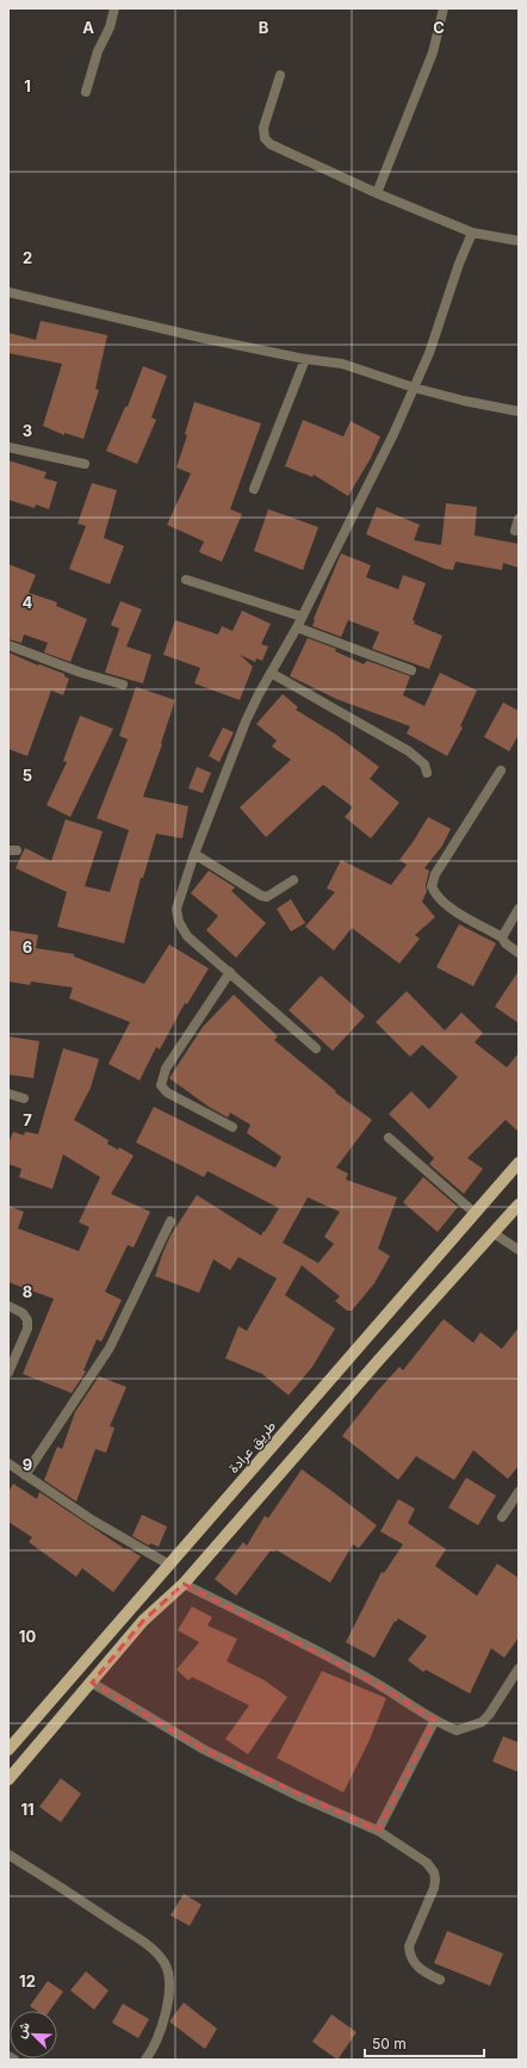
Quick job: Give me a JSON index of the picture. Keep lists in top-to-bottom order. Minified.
{"streets":{"main road":["طريق عرادة"]},"scale_bar":"50 m","north":"top left","grid":{"columns":["A","B","C"],"rows":["1","2","3","4","5","6","7","8","9","10","11","12"]}}
